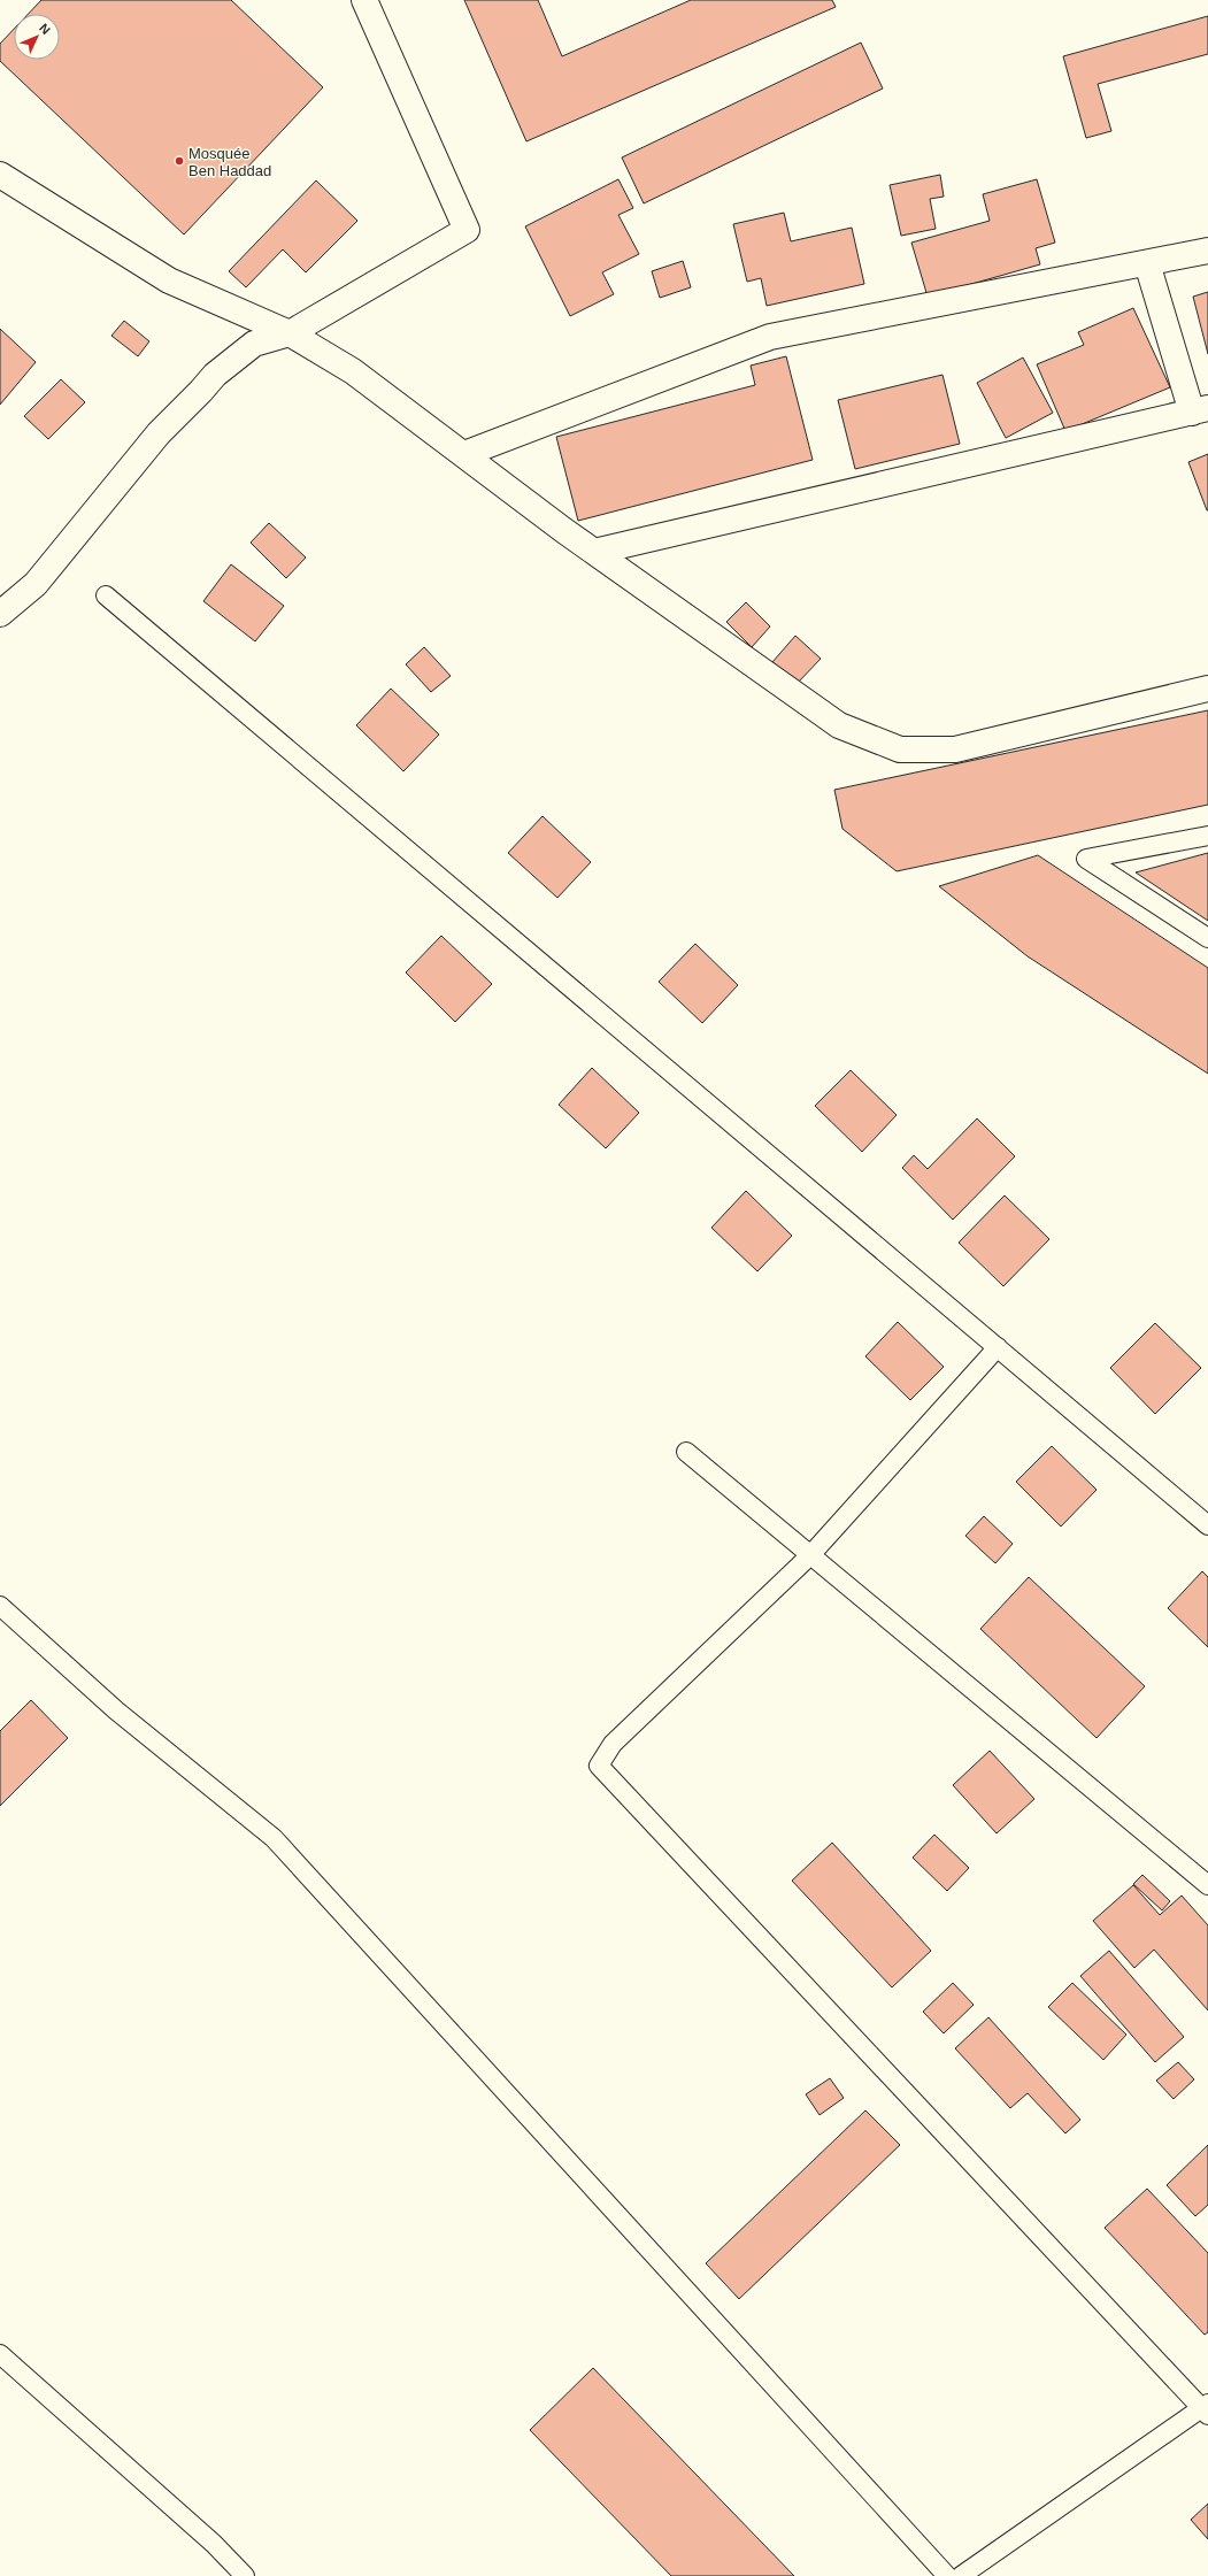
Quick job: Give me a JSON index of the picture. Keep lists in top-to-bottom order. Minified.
{"places":["Mosquée Ben Haddad"],"north":"top right"}
